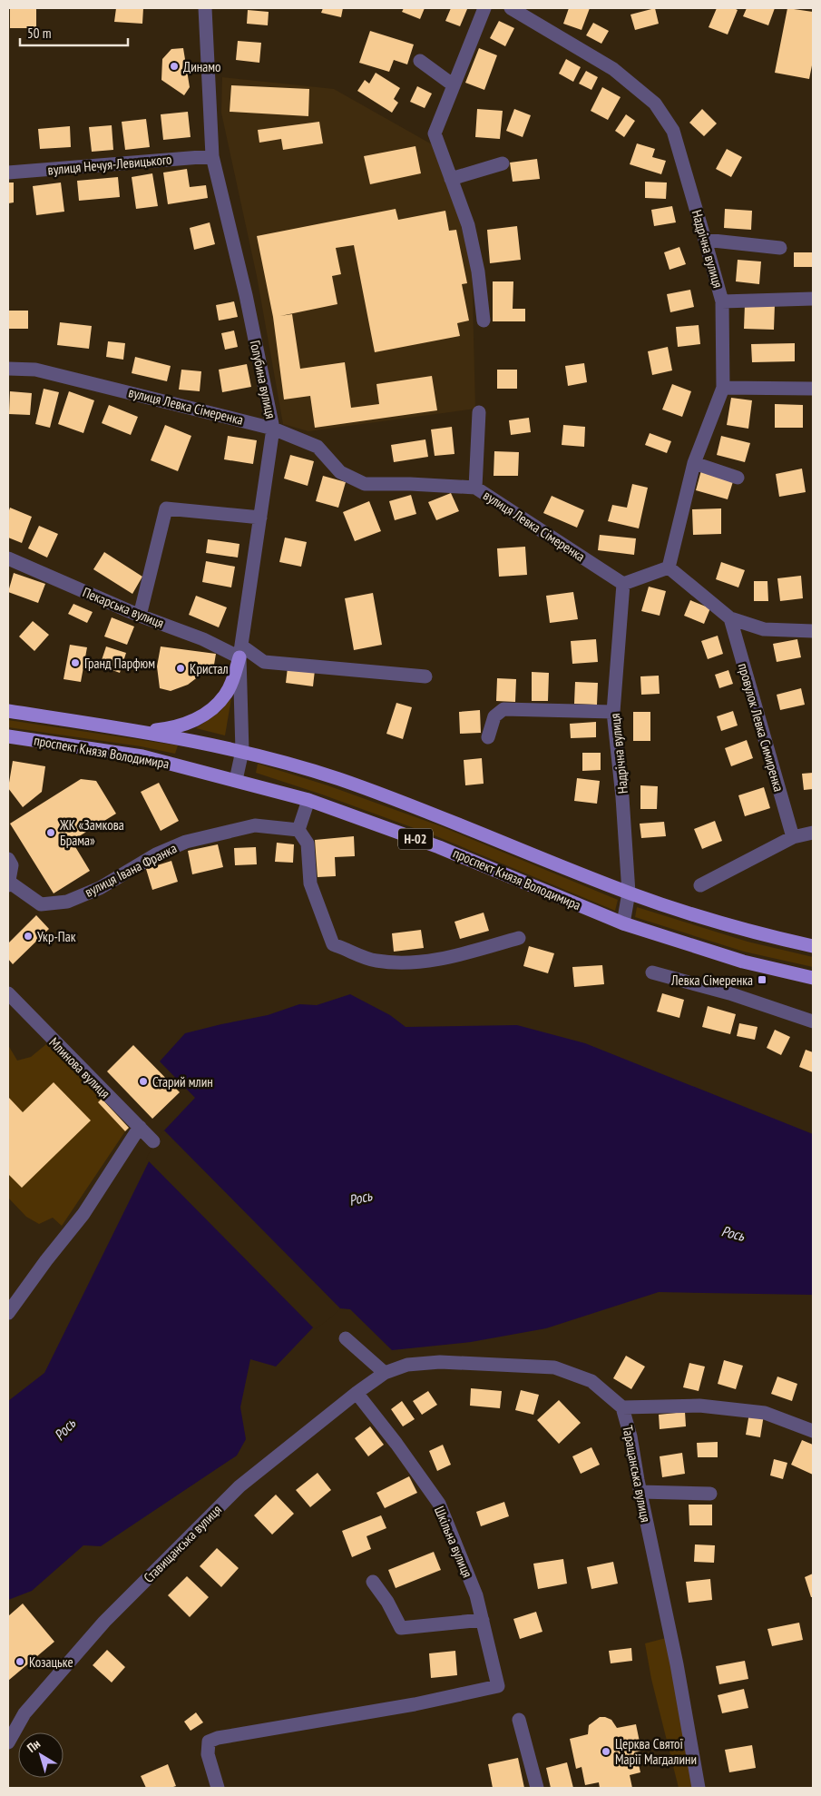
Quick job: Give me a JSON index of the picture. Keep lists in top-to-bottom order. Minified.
{"streets":{"main road":["проспект Князя Володимира","Н-02"],"street":["вулиця Нечуя-Левицького","Надрічна вулиця","Голубина вулиця","вулиця Левка Сімеренка","Пекарська вулиця","провулок Левка Симиренка","вулиця Івана Франка","Млинова вулиця","Таращанська вулиця","Шкільна вулиця","Ставищанська вулиця"]},"crossings":[["вулиця Нечуя-Левицького","Голубина вулиця"],["Надрічна вулиця","вулиця Левка Сімеренка"],["Надрічна вулиця","проспект Князя Володимира"],["Голубина вулиця","вулиця Левка Сімеренка"],["Голубина вулиця","Пекарська вулиця"],["Голубина вулиця","проспект Князя Володимира"],["Таращанська вулиця","Ставищанська вулиця"],["Шкільна вулиця","Ставищанська вулиця"]],"water":["Рось"],"places":{"other":["Динамо","Гранд Парфюм","Кристал","ЖК «Замкова Брама»","Укр-Пак","Старий млин","Козацьке","Церква Святої Марії Магдалини"],"transit":["Левка Сімеренка"]},"scale_bar":"50 m","north":"top left"}
